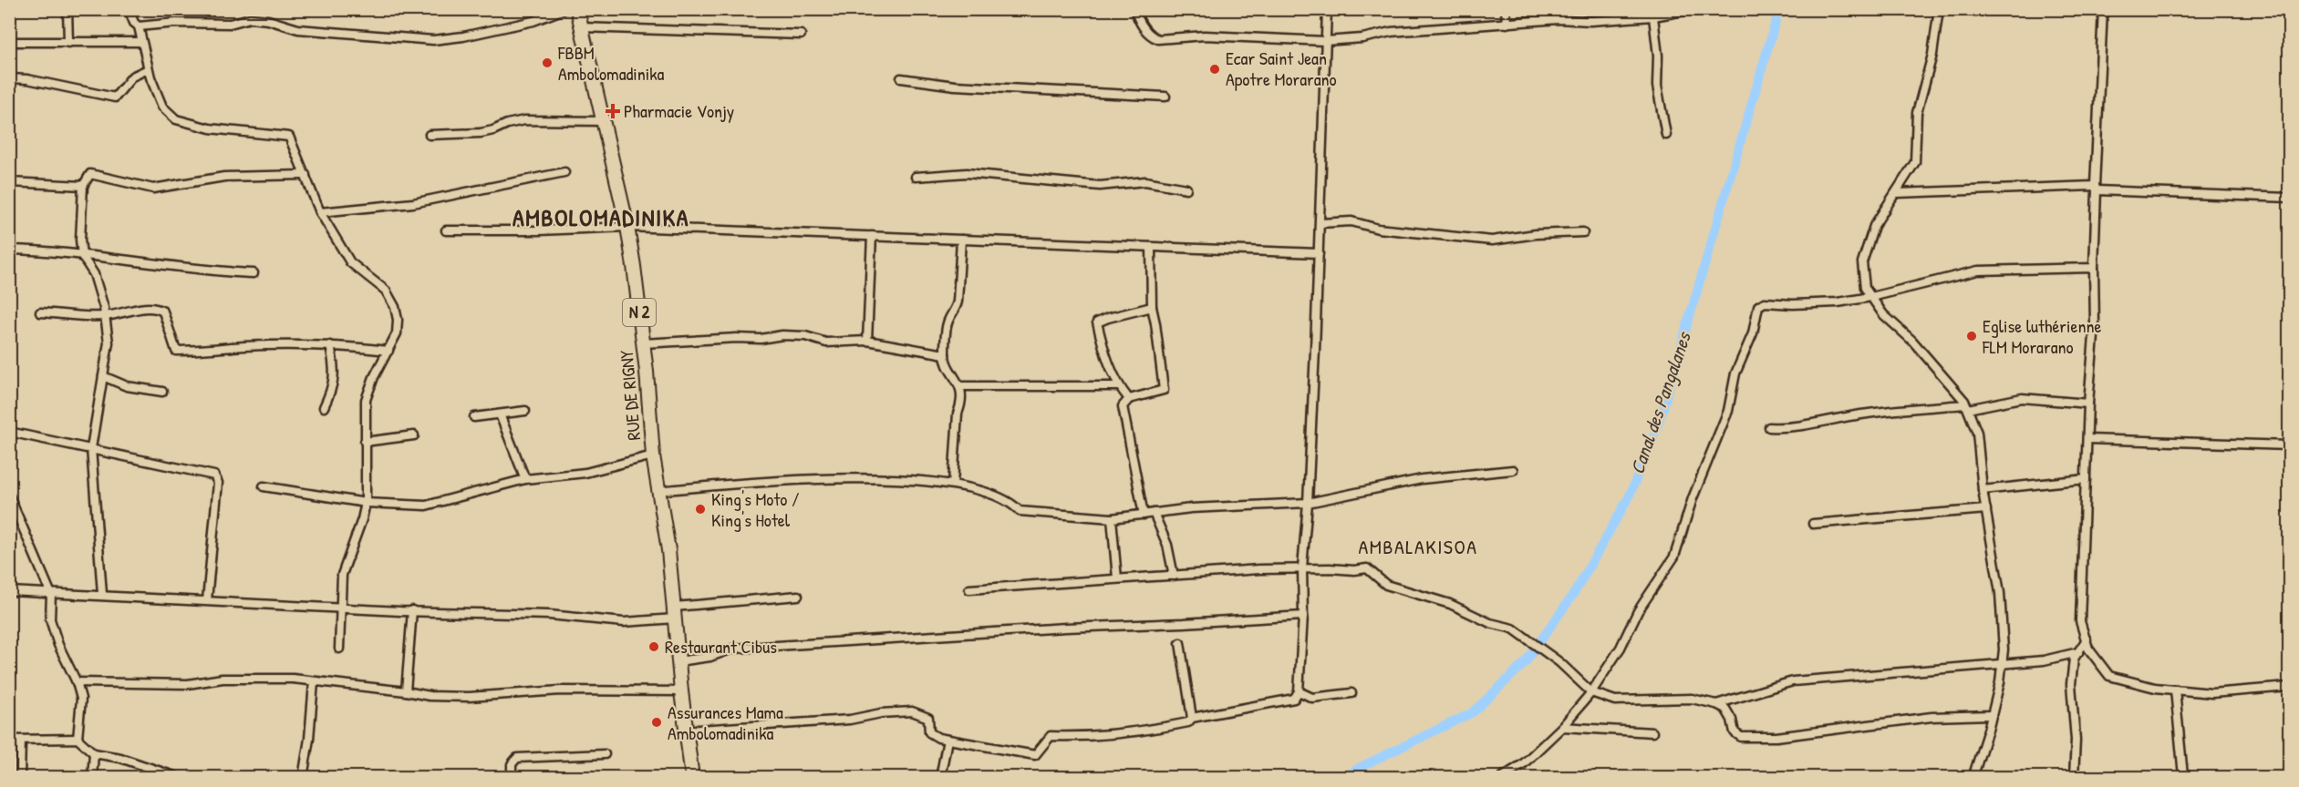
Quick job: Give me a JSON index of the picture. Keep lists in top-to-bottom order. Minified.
{"streets":{"main road":["N 2","RUE DE RIGNY"]},"crossings":[["N 2","RUE DE RIGNY"]],"districts":["AMBOLOMADINIKA","AMBALAKISOA"],"water":["Canal des Pangalanes"],"places":{"other":["FBBM Ambolomadinika","Ecar Saint Jean Apotre Morarano","Eglise luthérienne FLM Morarano","King's Moto / King's Hotel","Restaurant Cibus","Assurances Mama Ambolomadinika"],"health":["Pharmacie Vonjy"]}}
